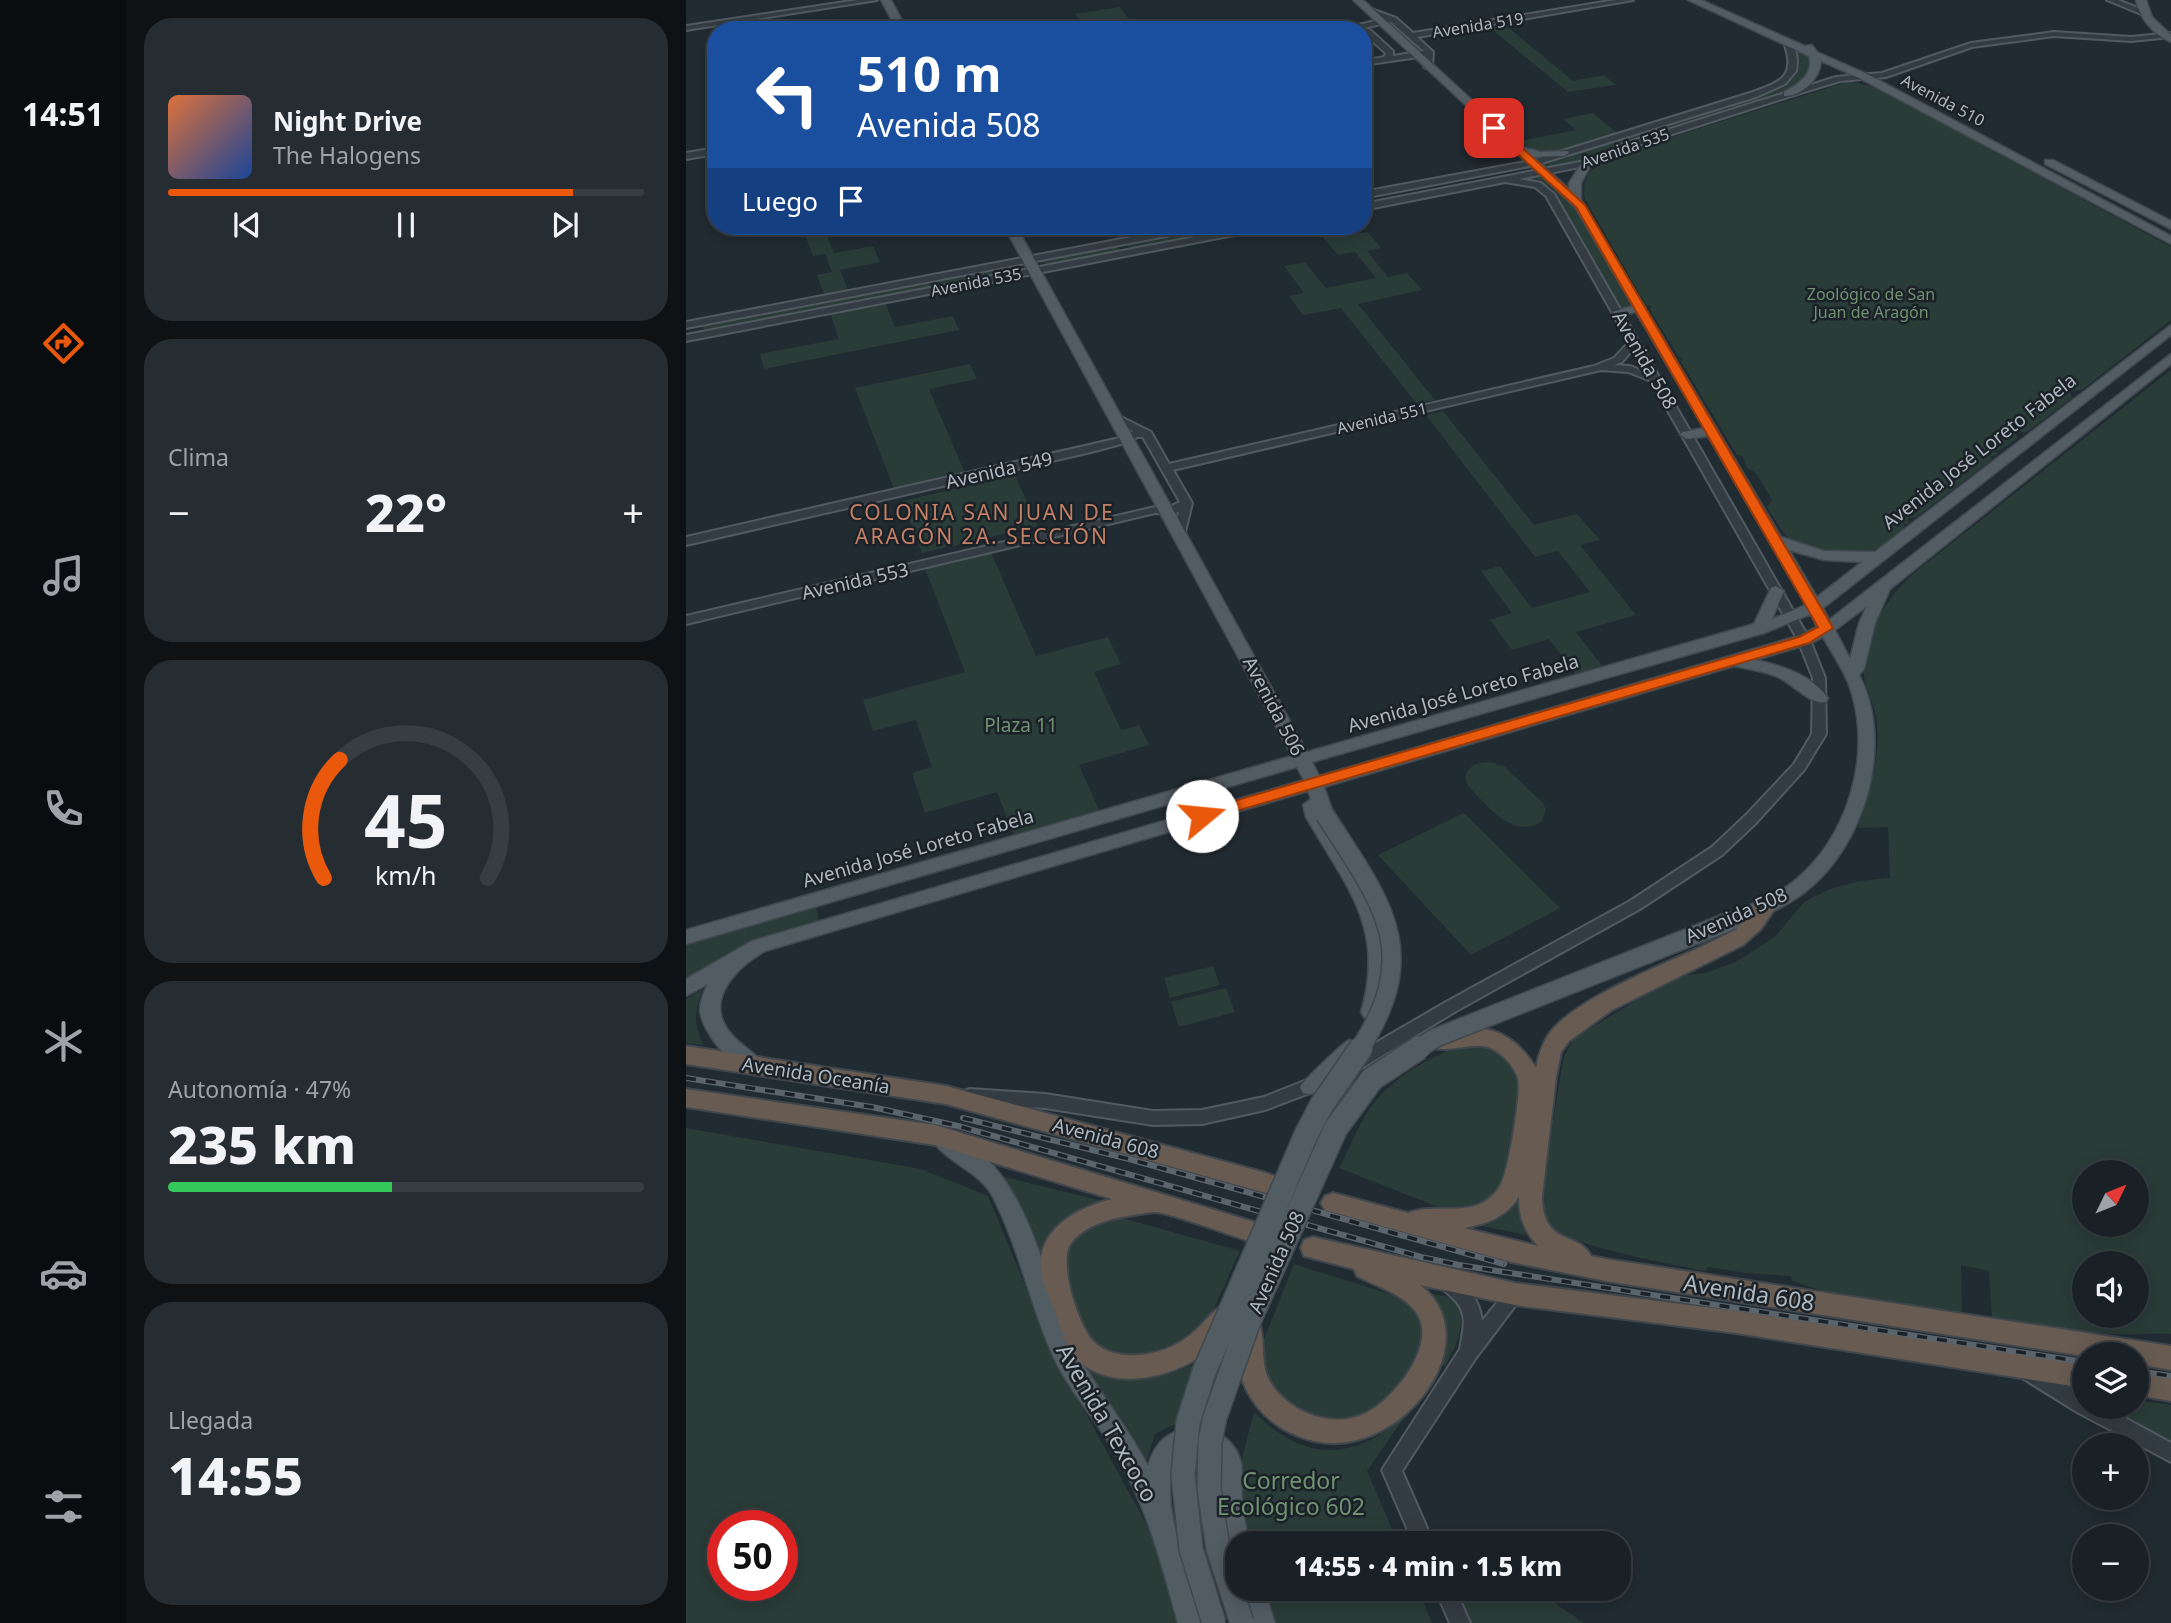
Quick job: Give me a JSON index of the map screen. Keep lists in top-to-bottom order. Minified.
{"streets":{"highway":["Avenida Oceanía","Avenida 608"],"main road":["Avenida 510","Avenida 508","Avenida José Loreto Fabela","Avenida 506","Avenida Texcoco"],"street":["Avenida 519","Avenida 535","Avenida 551","Avenida 549","Avenida 553"]},"crossings":[["Avenida 519","Avenida 508"],["Avenida 510","Avenida 535"],["Avenida 535","Avenida 508"],["Avenida 535","Avenida 506"],["Avenida 508","Avenida 551"],["Avenida 508","Avenida José Loreto Fabela"],["Avenida 508","Avenida 506"],["Avenida 508","Avenida Oceanía"],["Avenida 508","Avenida 608"],["Avenida José Loreto Fabela","Avenida 506"],["Avenida 549","Avenida 506"],["Avenida 553","Avenida 506"],["Avenida Oceanía","Avenida 608"]],"districts":["COLONIA SAN JUAN DE ARAGÓN 2A. SECCIÓN"],"parks":["Zoológico de San Juan de Aragón","Plaza 11","Corredor Ecológico 602"],"north":"top right","page":{"tabs":"14:51","turn":["510 m","Avenida 508"],"song":["Night Drive","The Halogens"],"then":"Luego","tile":["Clima",["Autonomía · 47%","235 km"],["Llegada","14:55"]],"heat":["−","22°","+"],"map_buttons":["+","−"],"limit":"50","trip":"14:55 · 4 min · 1.5 km","gauge":["45","km/h"]}}
